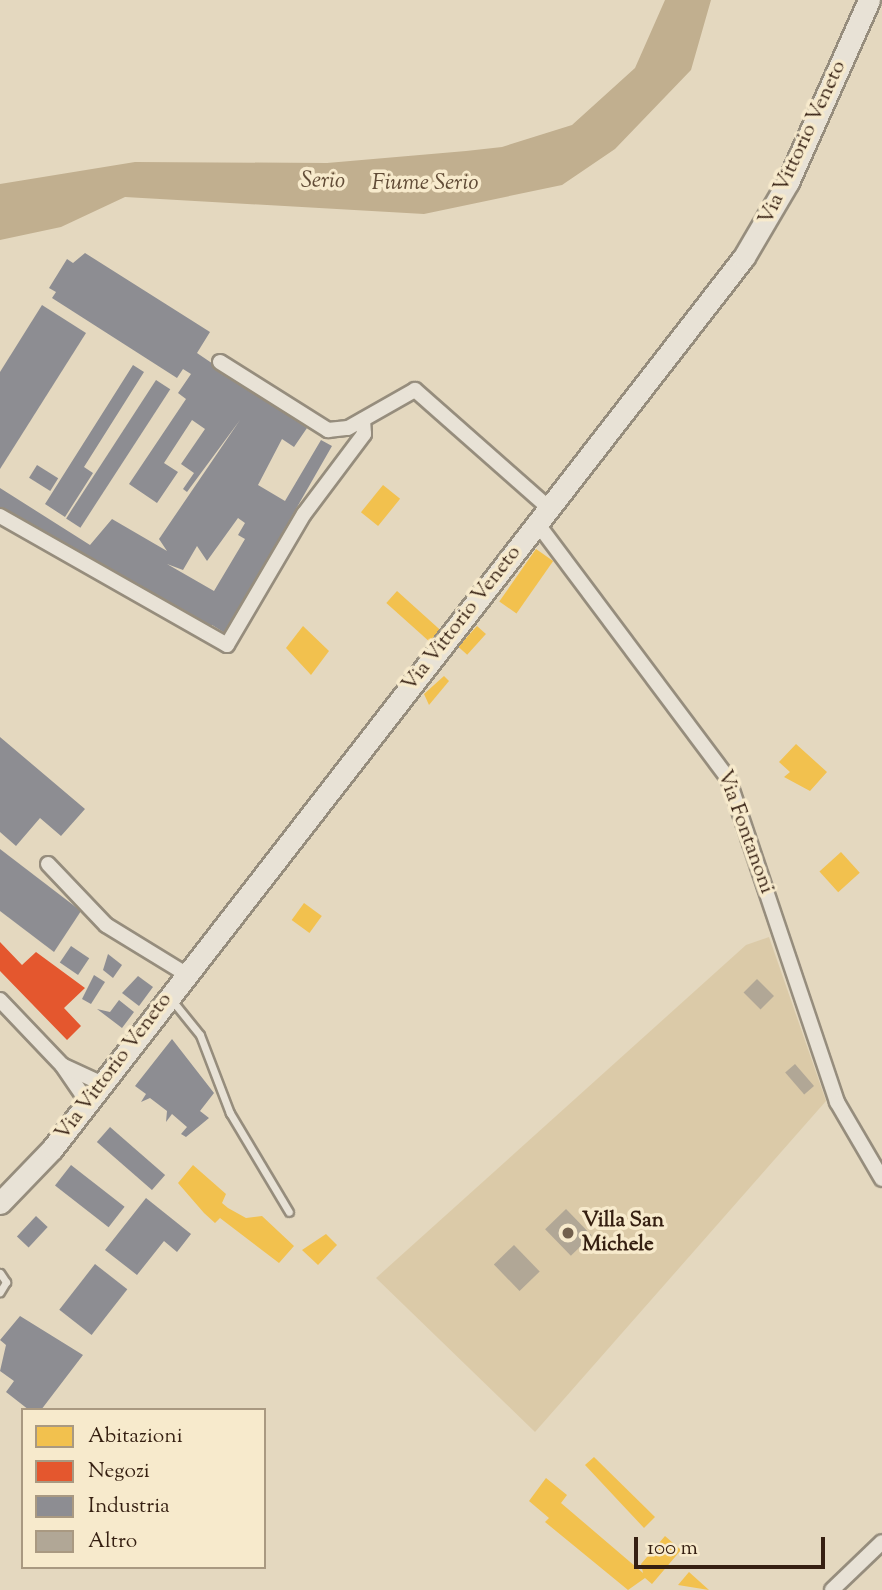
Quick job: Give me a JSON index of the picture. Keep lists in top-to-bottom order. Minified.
{"streets":{"main road":["Via Vittorio Veneto"],"street":["Via Fontanoni"]},"crossings":[["Via Vittorio Veneto","Via Fontanoni"]],"water":["Serio","Fiume Serio"],"places":["Villa San Michele"],"legend":["Abitazioni","Negozi","Industria","Altro"],"scale_bar":"100 m"}
